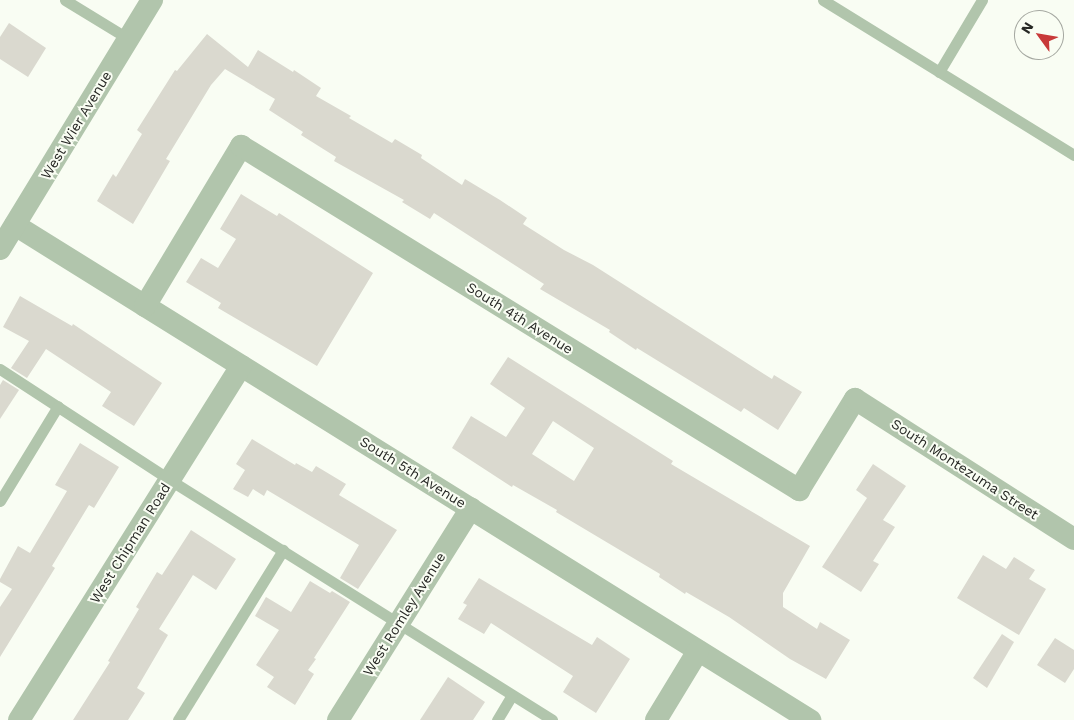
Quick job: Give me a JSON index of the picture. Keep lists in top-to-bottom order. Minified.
{"streets":{"street":["West Wier Avenue","South 4th Avenue","South Montezuma Street","South 5th Avenue","West Chipman Road","West Romley Avenue"]},"crossings":[["West Wier Avenue","South 5th Avenue"],["South 4th Avenue","South Montezuma Street"],["South 4th Avenue","South 5th Avenue"],["South 5th Avenue","West Chipman Road"],["South 5th Avenue","West Romley Avenue"]],"north":"top left"}
